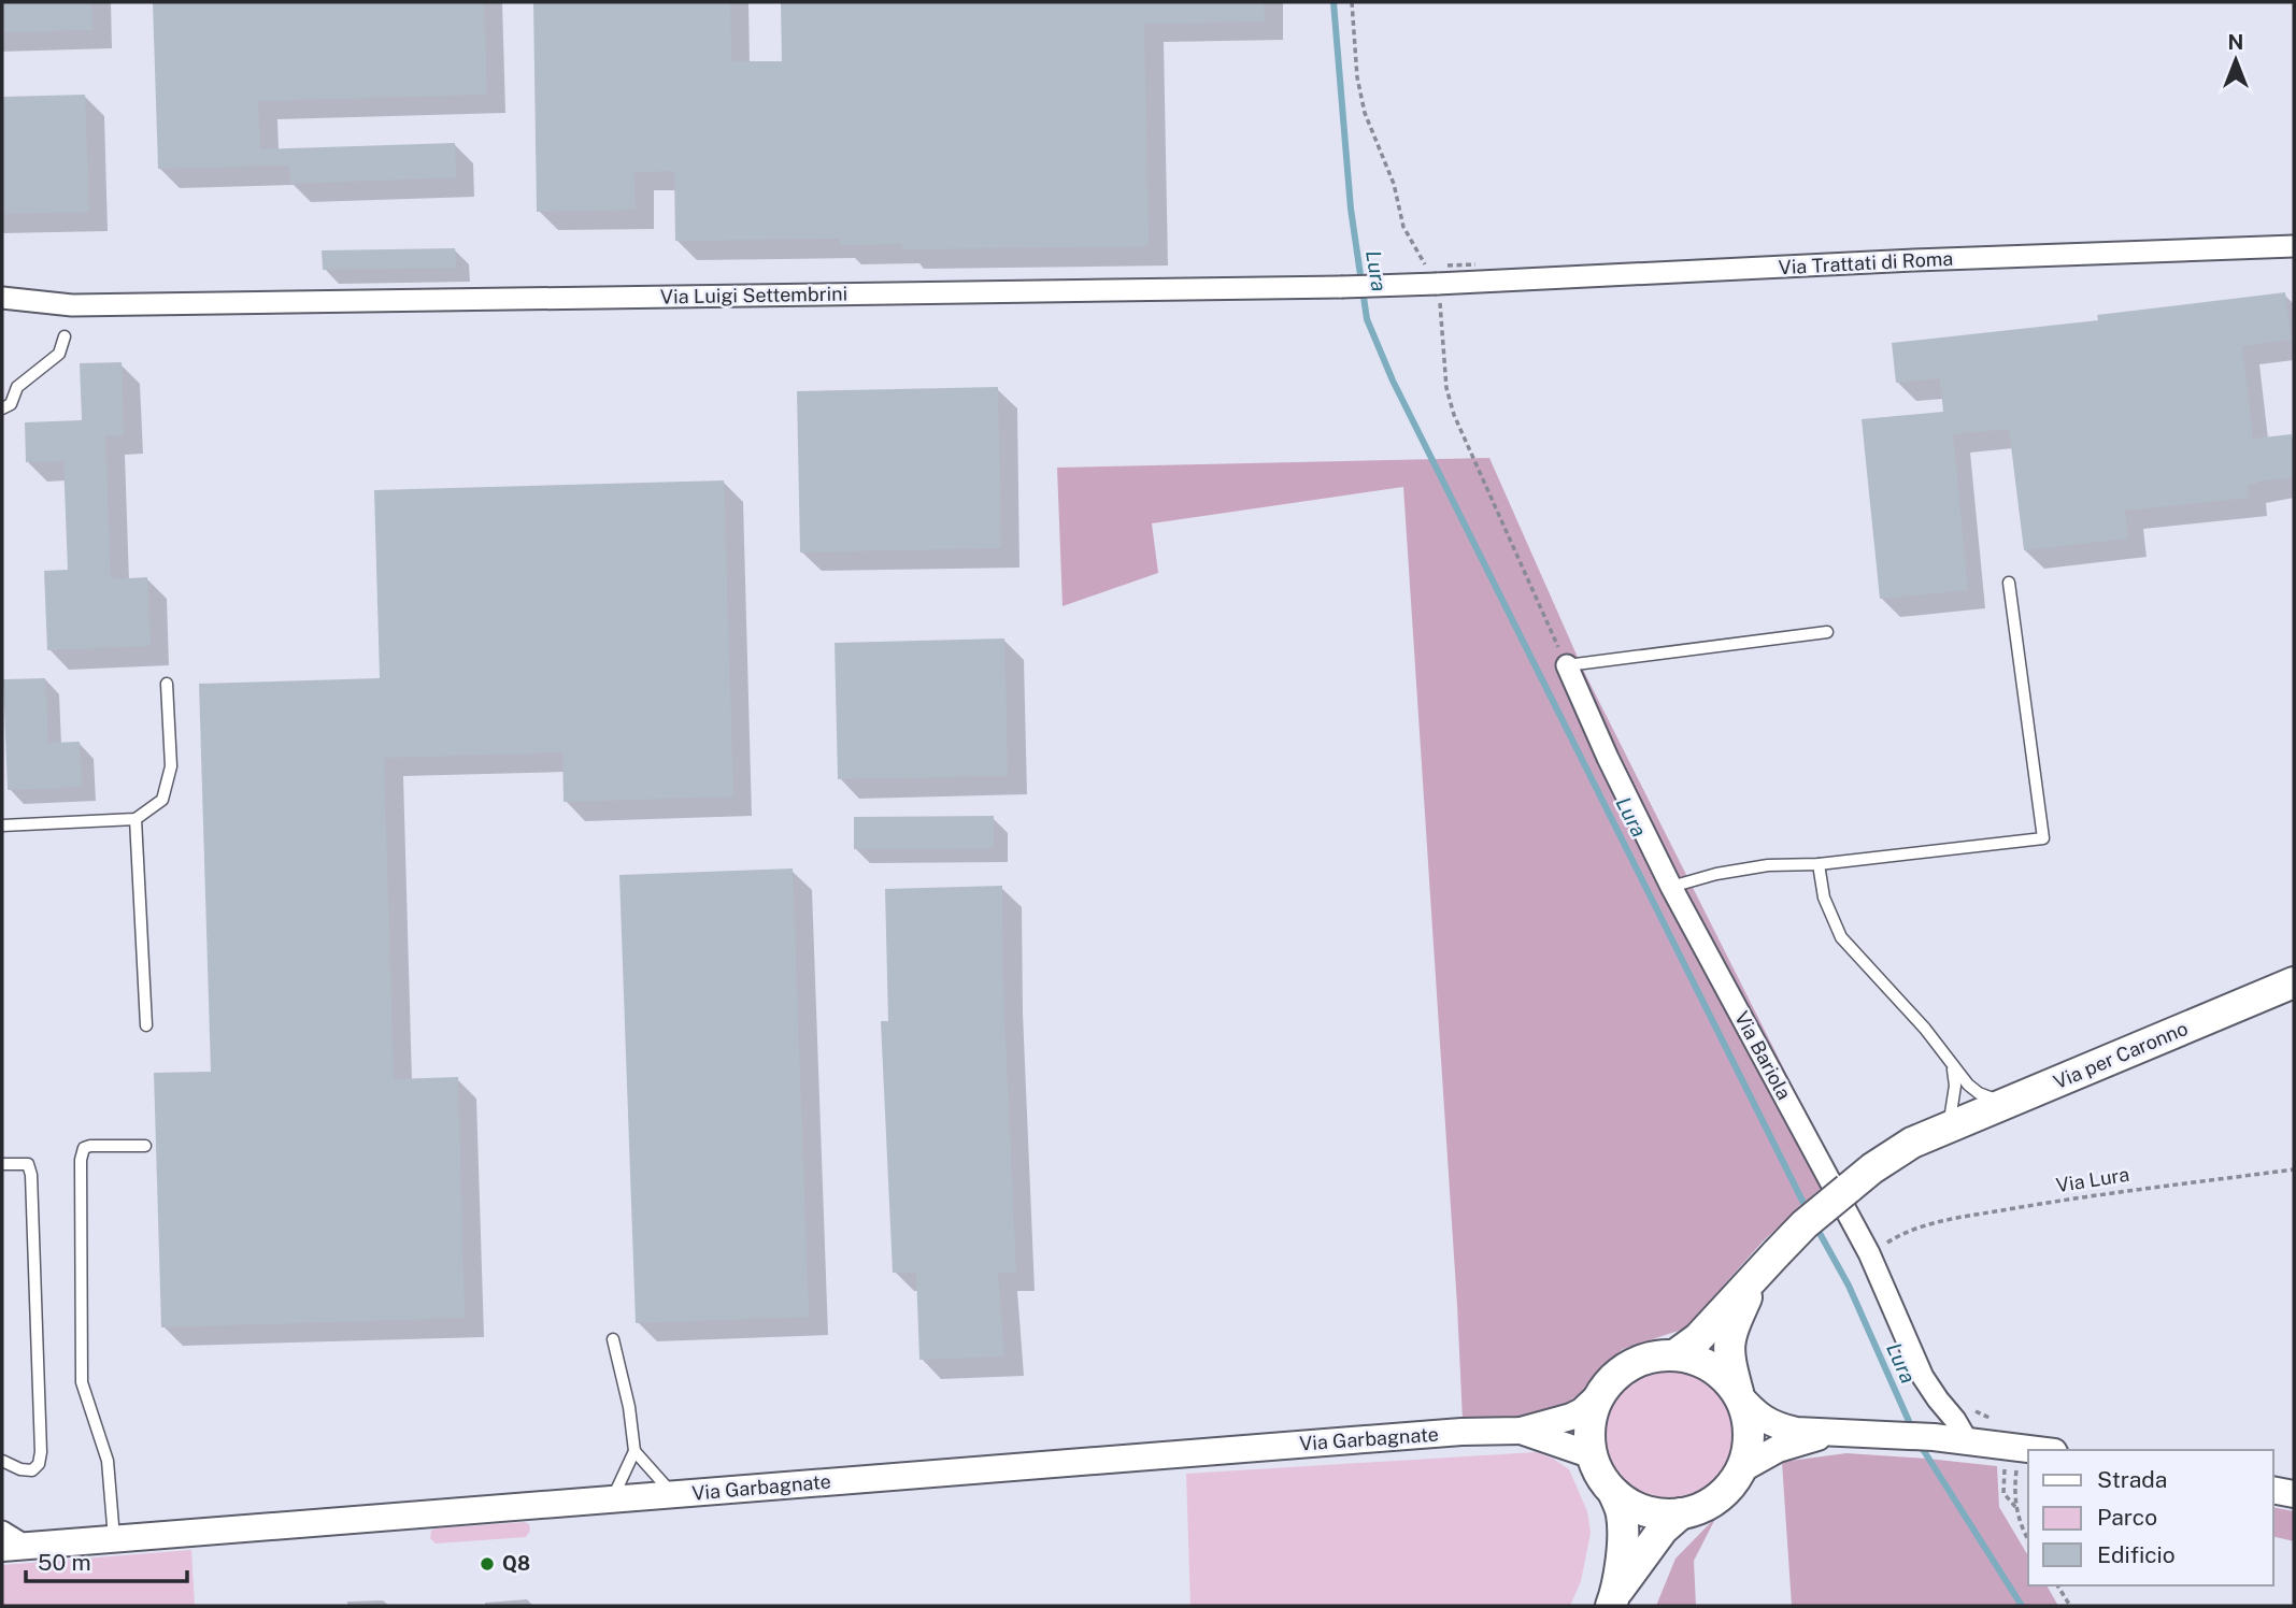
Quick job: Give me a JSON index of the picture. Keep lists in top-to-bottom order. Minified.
{"streets":{"main road":["Via per Caronno"],"street":["Via Trattati di Roma","Via Luigi Settembrini","Via Bariola","Via Garbagnate"],"path":["Via Lura"]},"crossings":[["Via Trattati di Roma","Via Luigi Settembrini"]],"water":["Lura"],"places":["Q8"],"legend":["Strada","Parco","Edificio"],"scale_bar":"50 m","north":"top"}
